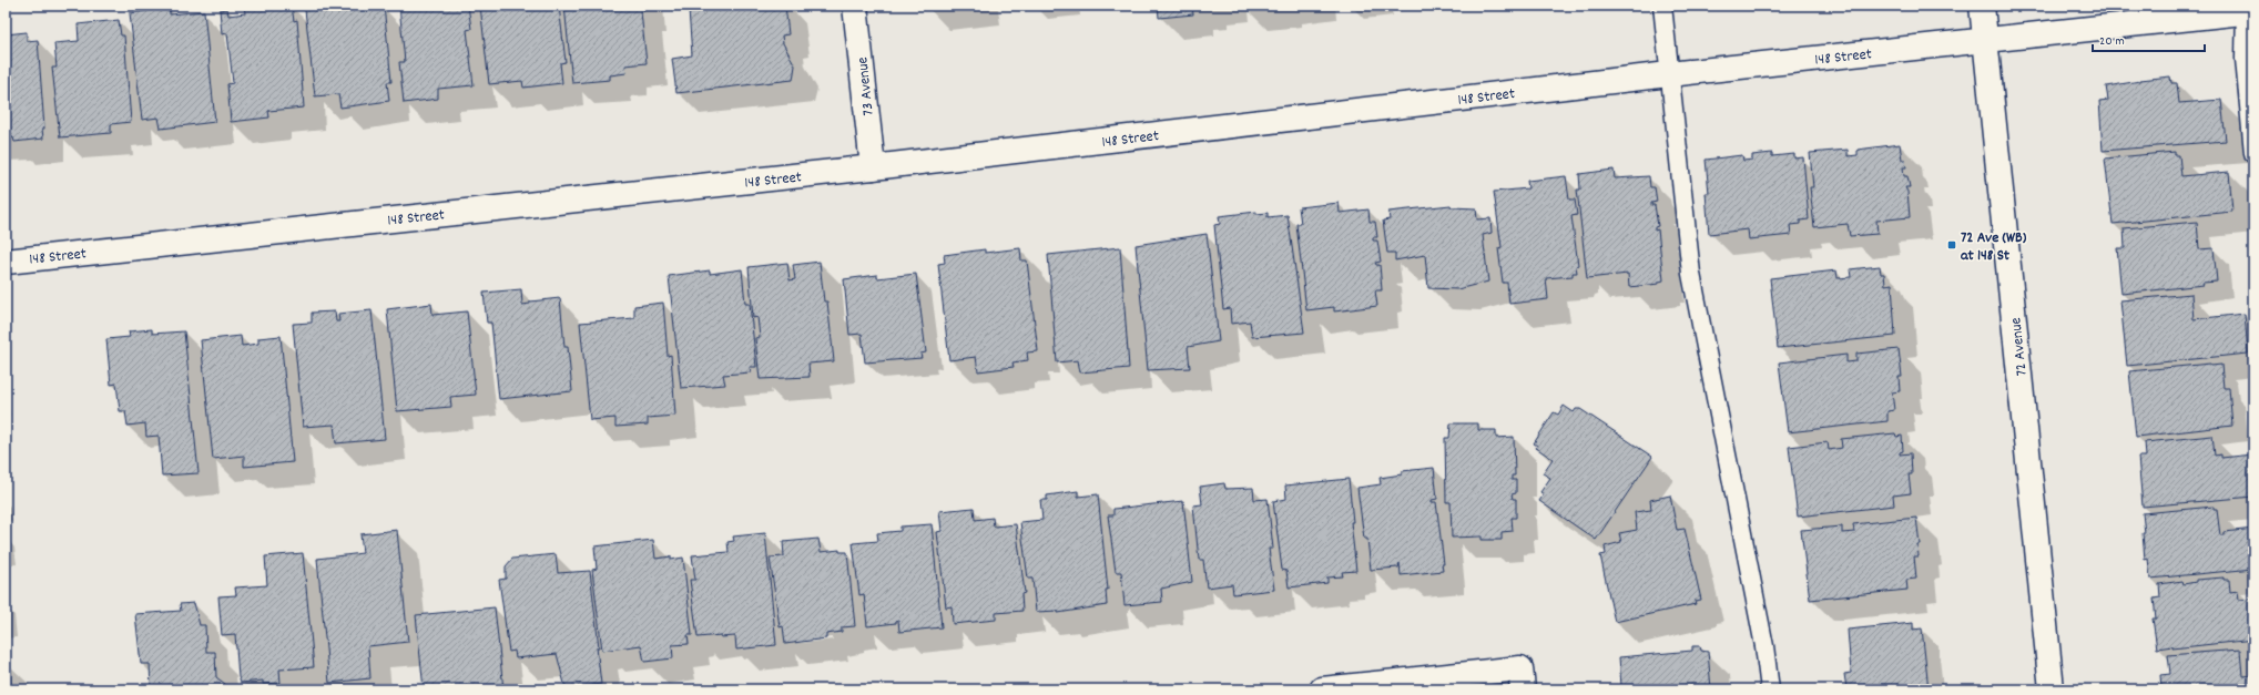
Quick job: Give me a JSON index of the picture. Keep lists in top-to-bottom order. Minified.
{"streets":{"street":["148 Street","73 Avenue","72 Avenue"]},"crossings":[["148 Street","73 Avenue"],["148 Street","72 Avenue"]],"places":{"transit":["72 Ave (WB) at 148 St"]},"scale_bar":"20 m"}
